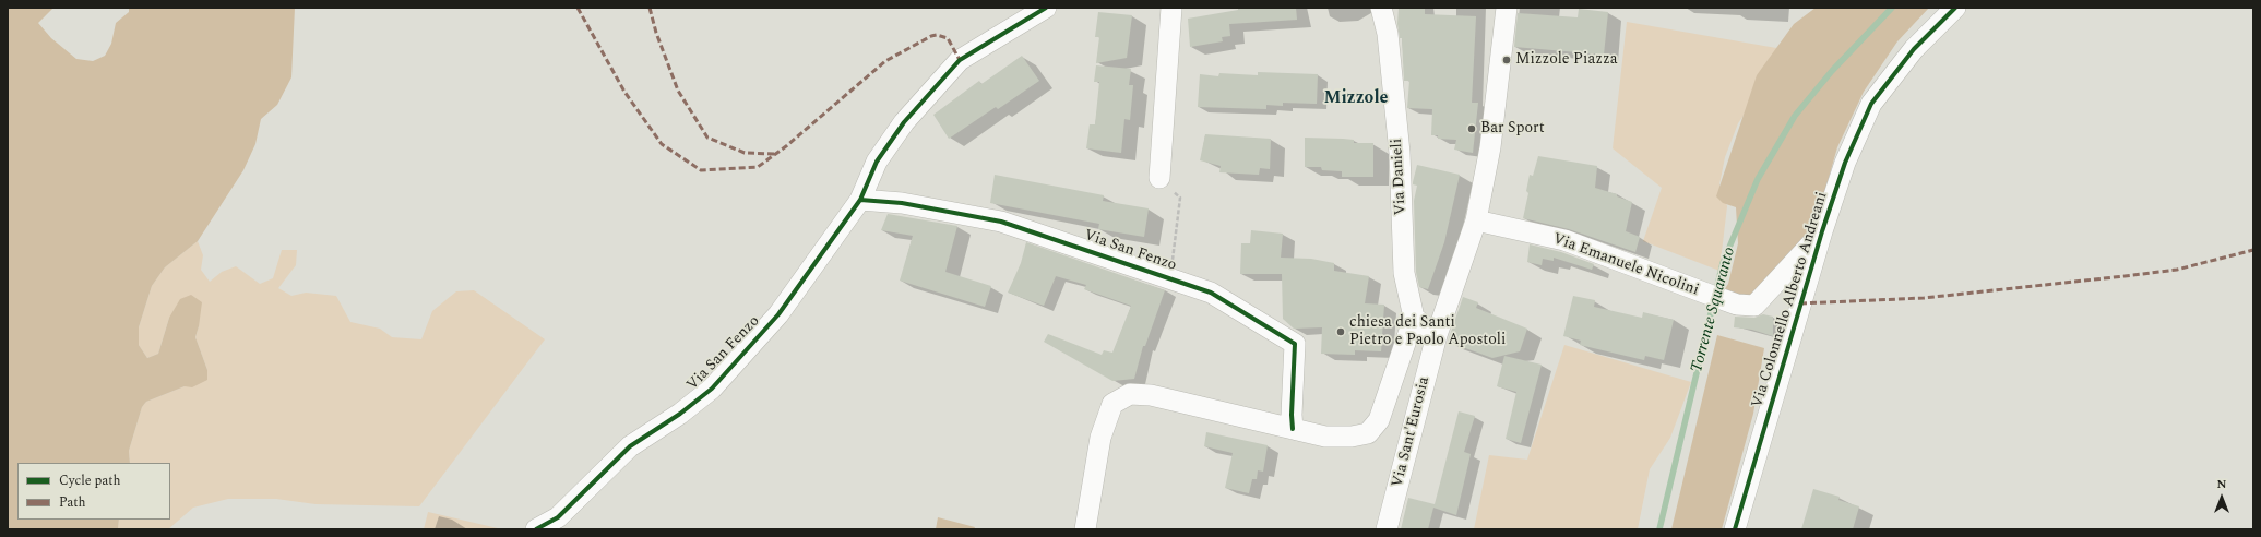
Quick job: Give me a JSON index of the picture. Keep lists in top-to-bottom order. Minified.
{"streets":{"street":["Via Danieli","Via San Fenzo","Via Emanuele Nicolini","Via Colonnello Alberto Andreani","Via Sant'Eurosia"]},"crossings":[["Via Emanuele Nicolini","Via Colonnello Alberto Andreani"]],"districts":["Mizzole"],"water":["Torrente Squaranto"],"places":["Mizzole Piazza","Bar Sport","chiesa dei Santi Pietro e Paolo Apostoli"],"legend":["Cycle path","Path"],"north":"top"}
